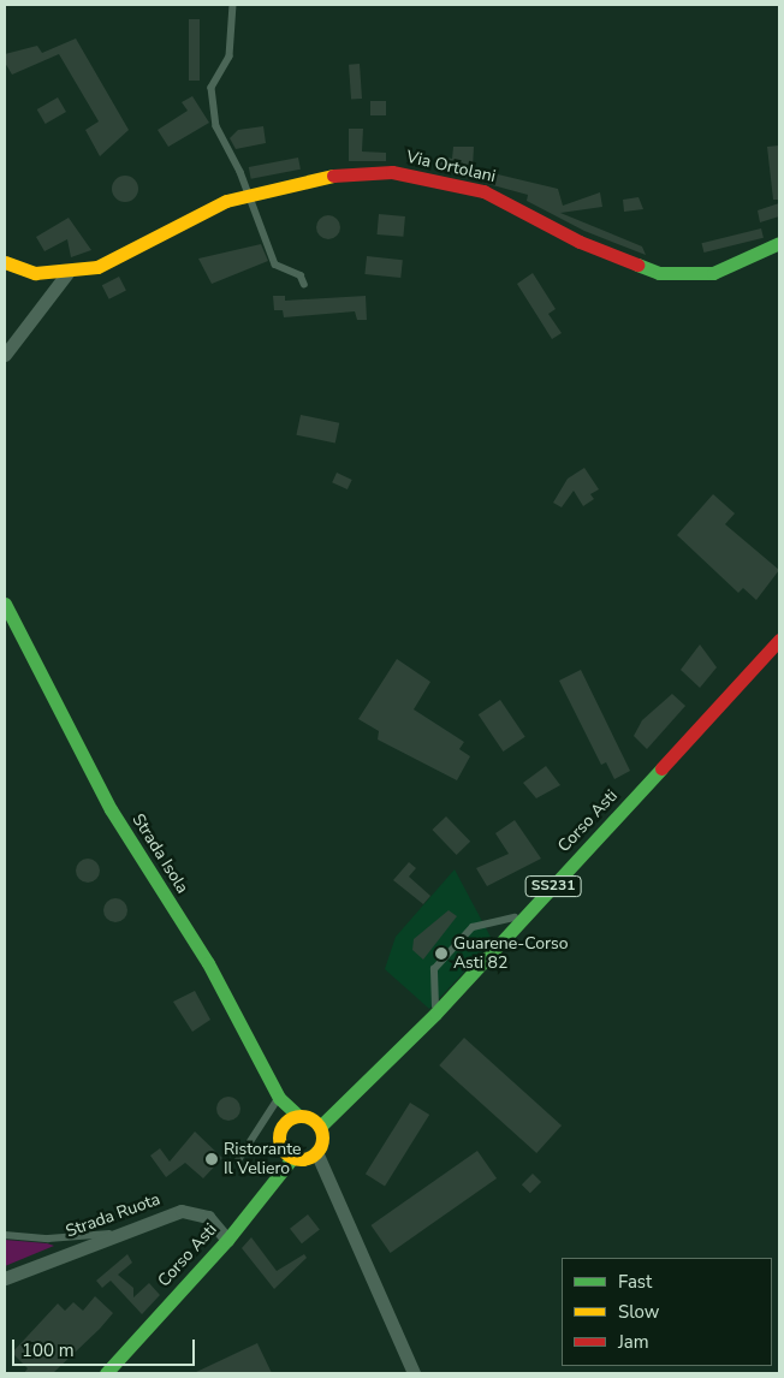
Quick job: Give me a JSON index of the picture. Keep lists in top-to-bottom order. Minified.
{"streets":{"street":["Via Ortolani","Corso Asti","Strada Isola","SS231","Strada Ruota"]},"crossings":[["Corso Asti","Strada Isola"],["Corso Asti","Strada Ruota"]],"places":["Guarene-Corso Asti 82","Ristorante Il Veliero"],"legend":["Fast","Slow","Jam"],"scale_bar":"100 m"}
